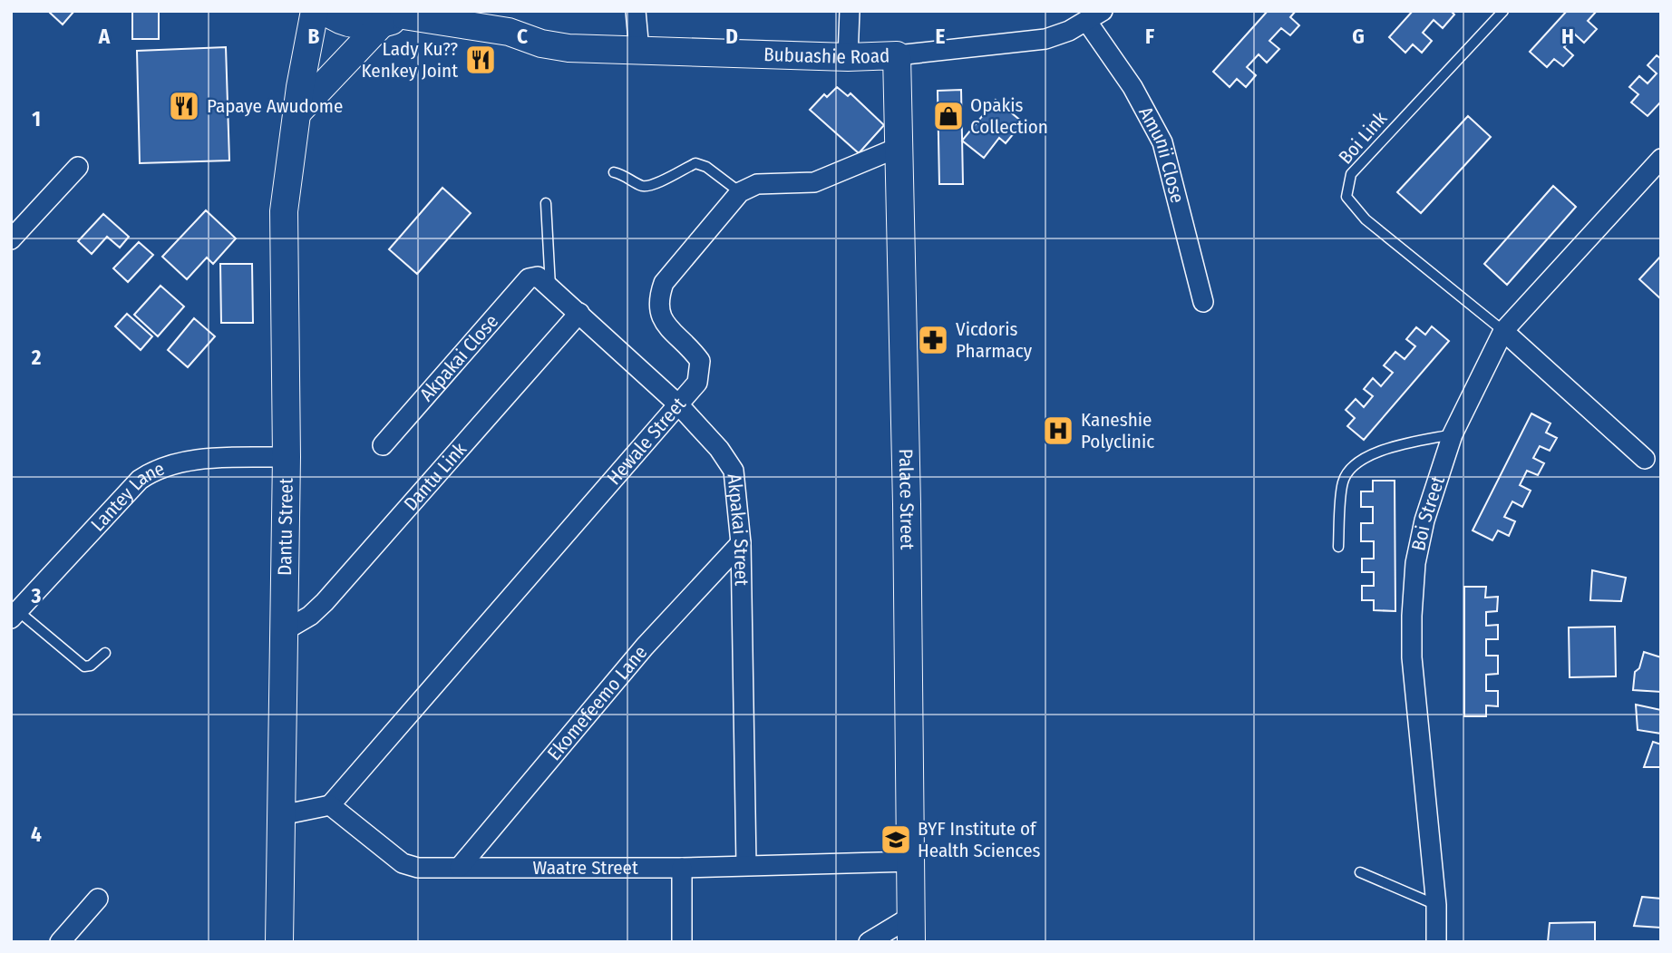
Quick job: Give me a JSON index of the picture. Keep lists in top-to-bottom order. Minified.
{"streets":{"street":["Bubuashie Road","Amunii Close","Akpakai Close","Hewale Street","Dantu Link","Palace Street","Lantey Lane","Boi Street","Dantu Street","Akpakai Street","Ekomefeemo Lane","Waatre Street"],"lane":["Boi Link"]},"crossings":[["Bubuashie Road","Amunii Close"],["Bubuashie Road","Palace Street"],["Boi Link","Boi Street"],["Akpakai Close","Akpakai Street"],["Hewale Street","Akpakai Street"],["Hewale Street","Waatre Street"],["Dantu Link","Dantu Street"],["Dantu Link","Akpakai Street"],["Palace Street","Waatre Street"],["Lantey Lane","Dantu Street"],["Akpakai Street","Ekomefeemo Lane"],["Akpakai Street","Waatre Street"],["Ekomefeemo Lane","Waatre Street"]],"places":{"restaurant":["Lady Ku?? Kenkey Joint","Papaye Awudome"],"shop":["Opakis Collection"],"pharmacy":["Vicdoris Pharmacy"],"hospital":["Kaneshie Polyclinic"],"school or university":["BYF Institute of Health Sciences"]},"grid":{"columns":["A","B","C","D","E","F","G","H"],"rows":["1","2","3","4"]}}
